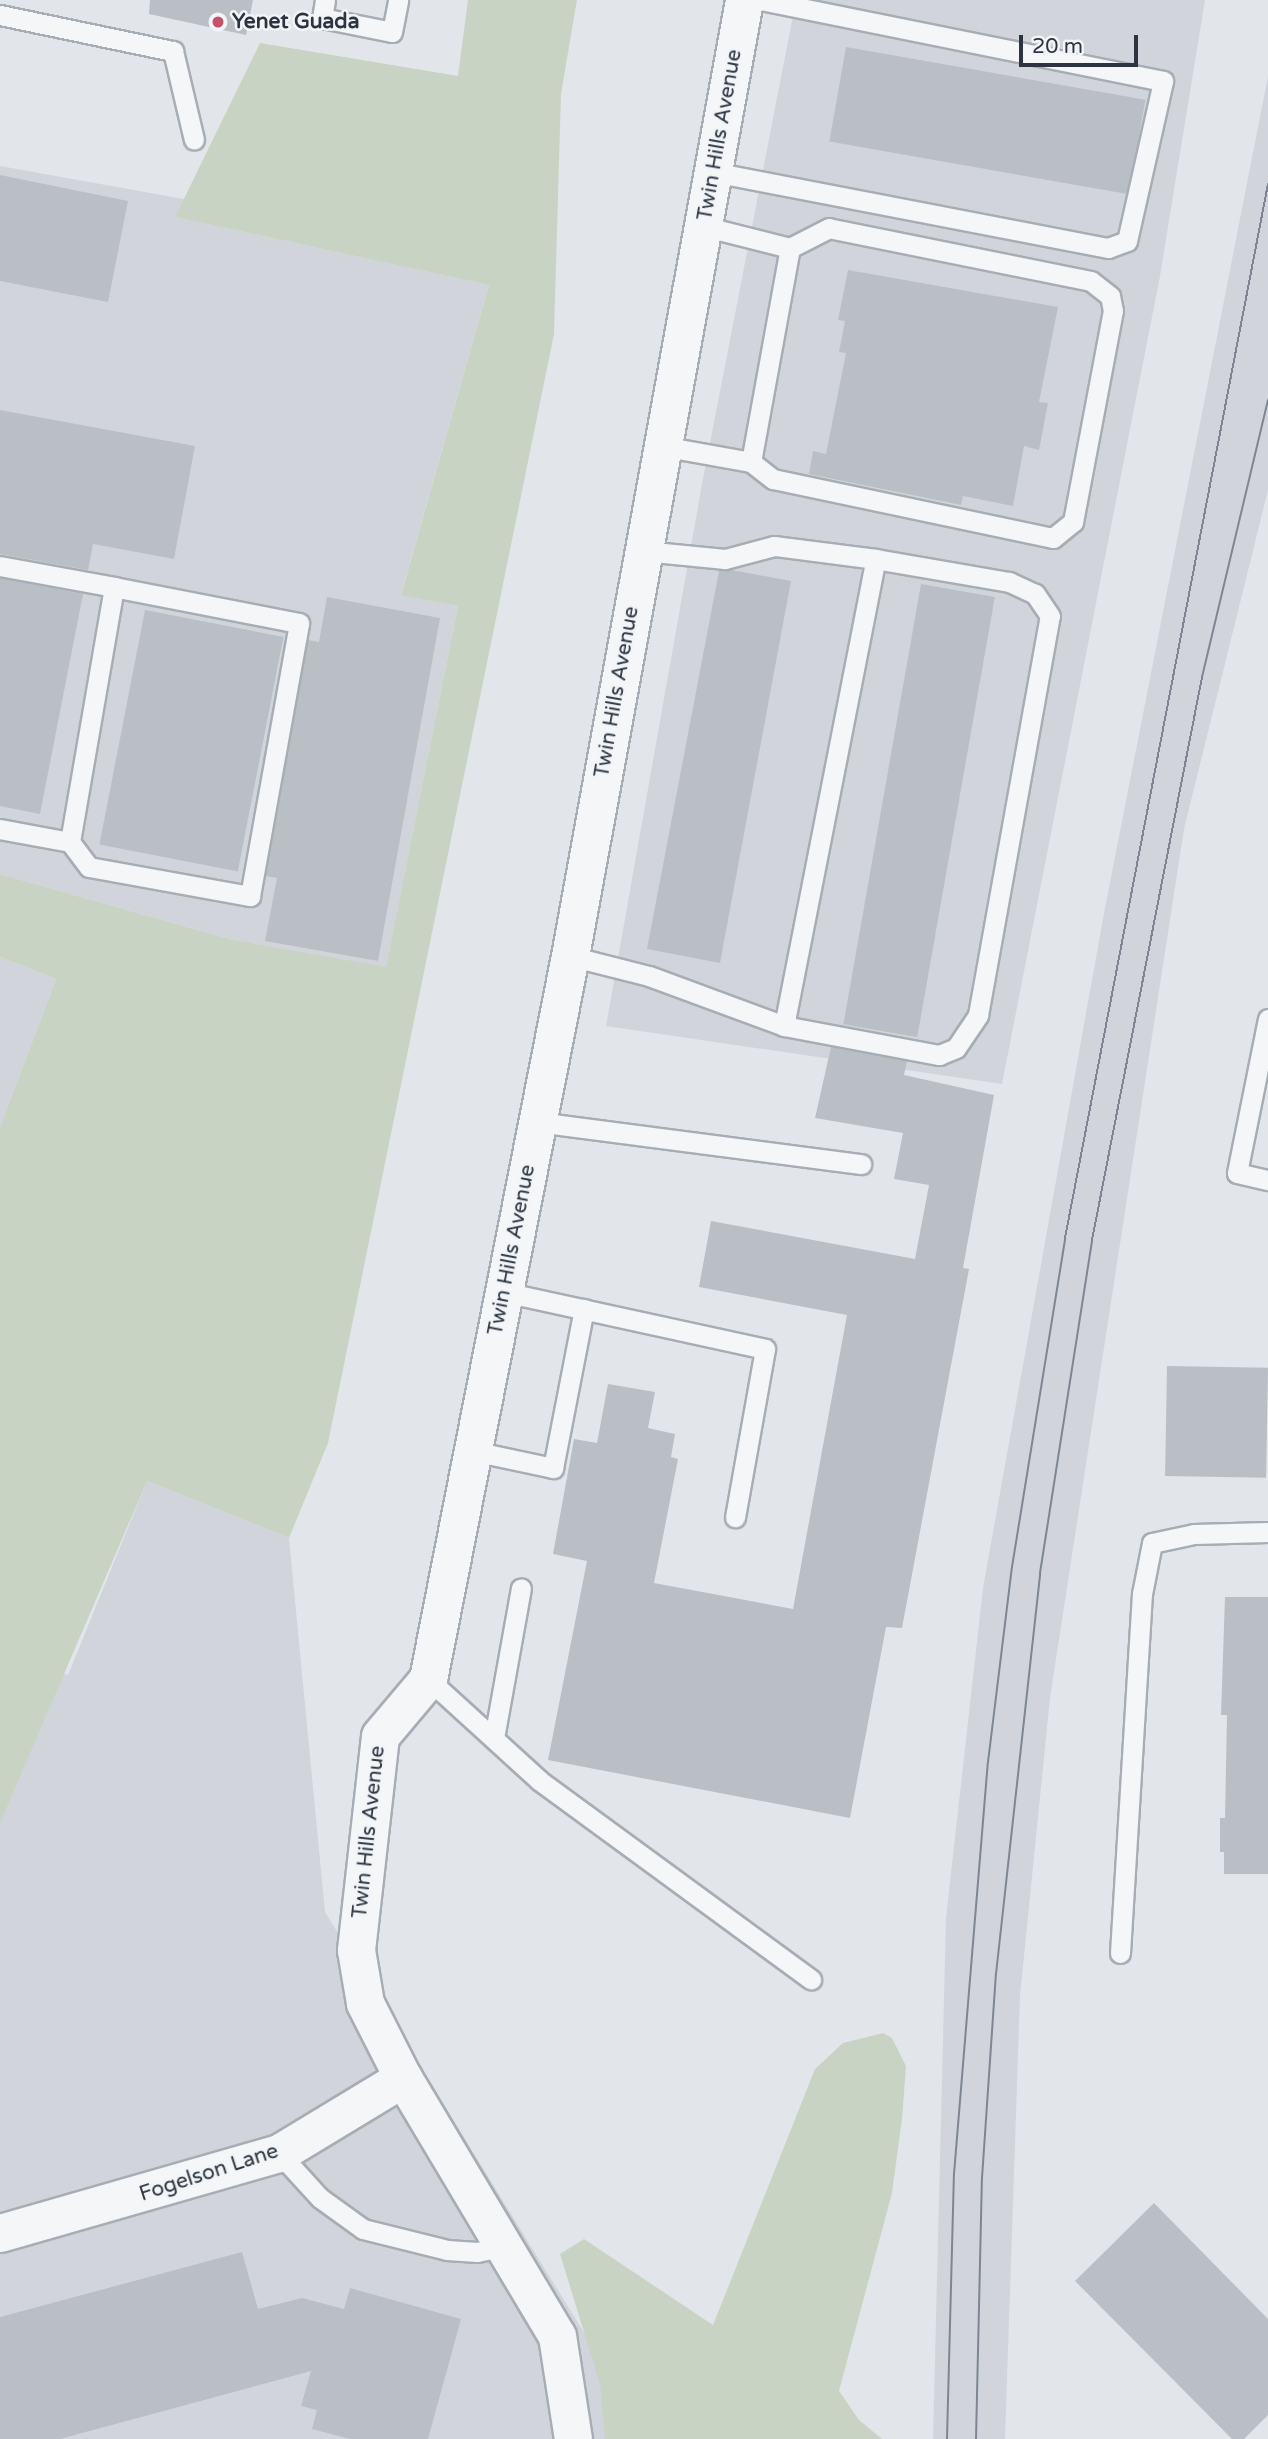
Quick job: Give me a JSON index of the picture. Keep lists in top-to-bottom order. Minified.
{"streets":{"street":["Twin Hills Avenue","Fogelson Lane"]},"crossings":[["Twin Hills Avenue","Fogelson Lane"]],"places":["Yenet Guada"],"scale_bar":"20 m"}
